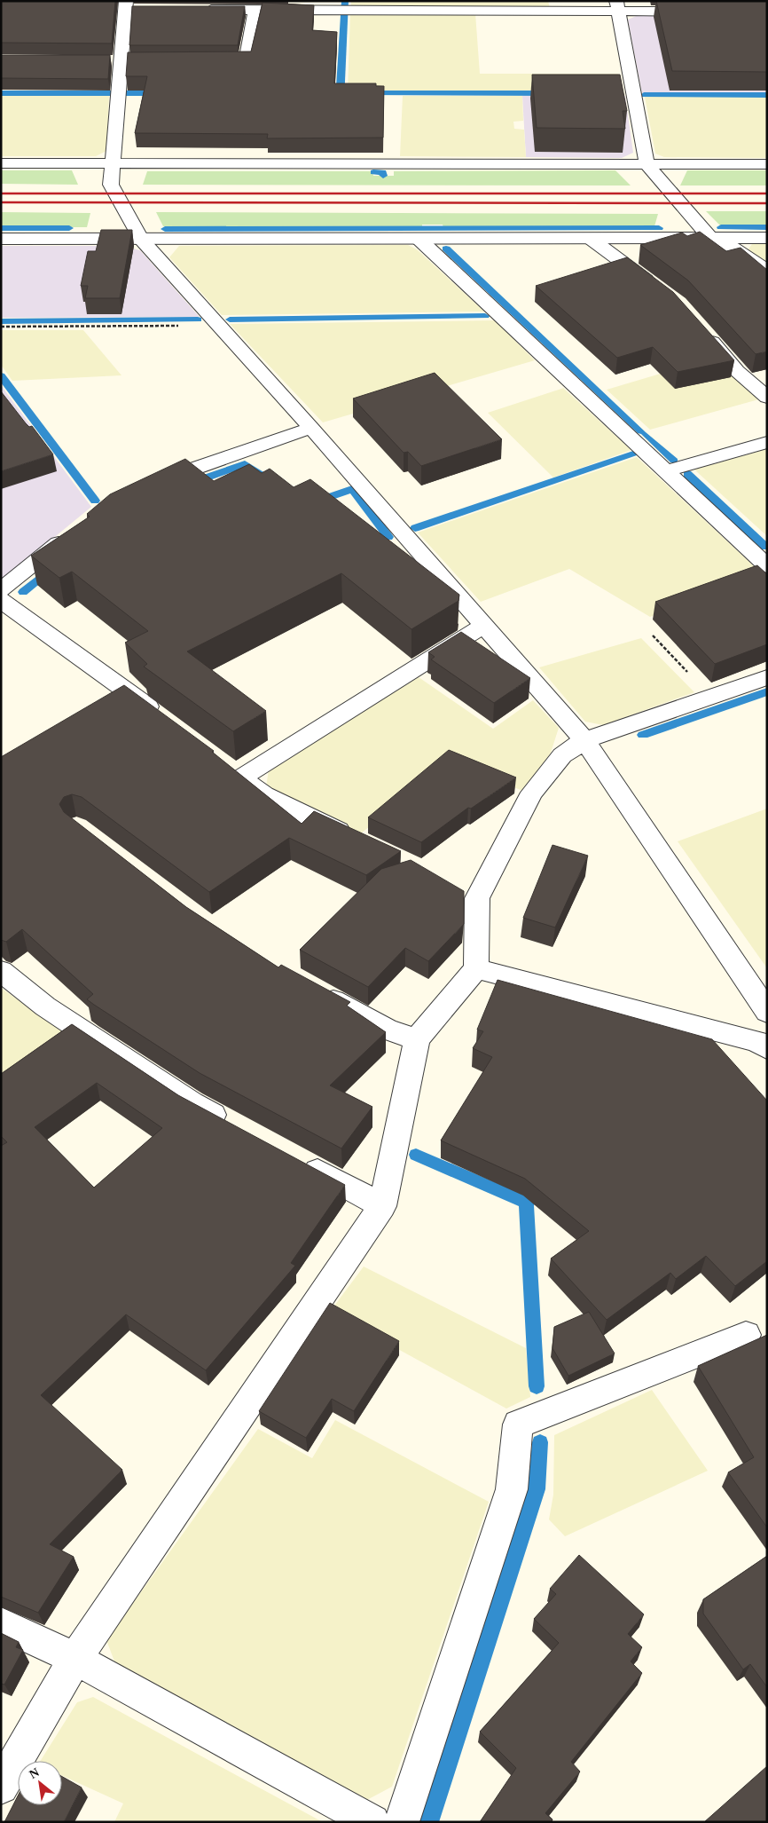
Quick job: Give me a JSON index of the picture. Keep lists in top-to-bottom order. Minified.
{"north":"top left"}
